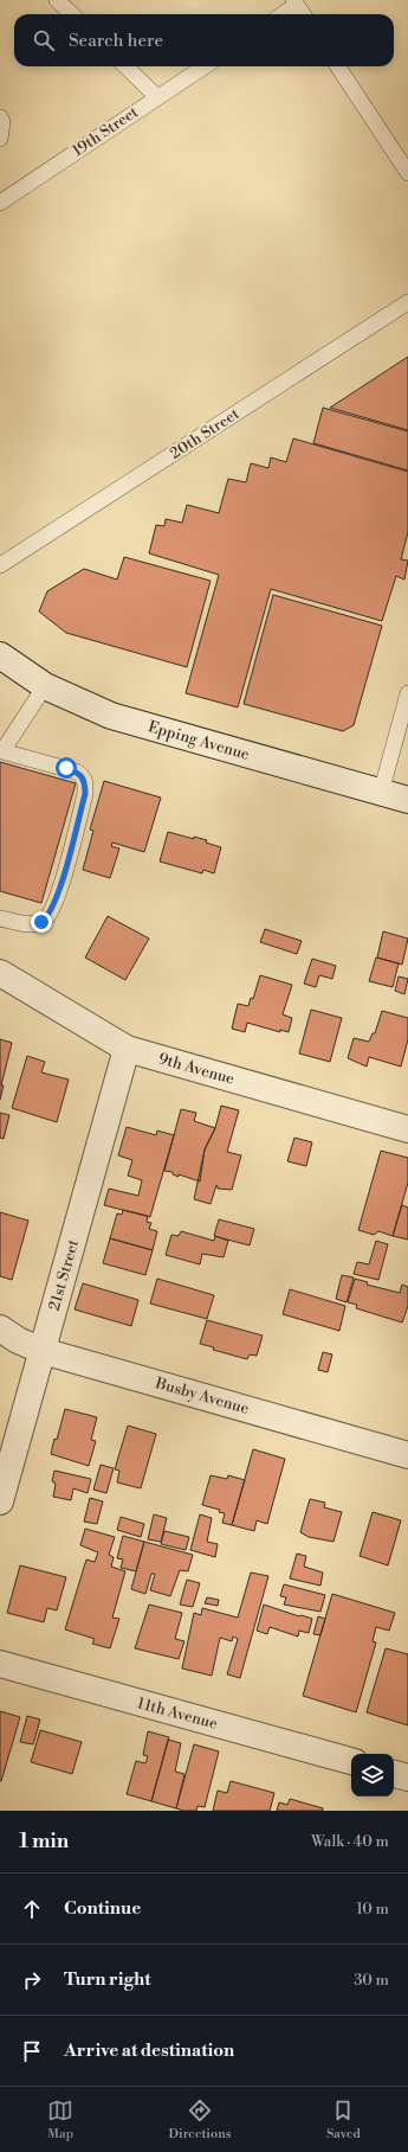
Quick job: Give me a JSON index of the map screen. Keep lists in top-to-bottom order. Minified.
{"streets":{"street":["Epping Avenue","9th Avenue","21st Street","Busby Avenue","11th Avenue"],"lane":["19th Street","20th Street"]},"crossings":[["9th Avenue","21st Street"],["21st Street","Busby Avenue"]],"page":{"search":"Search here","heading":["1 min","Walk · 40 m"],"list":[["Continue","10 m"],["Turn right","30 m"],"Arrive at destination"],"nav":["Map","Directions","Saved"]}}
